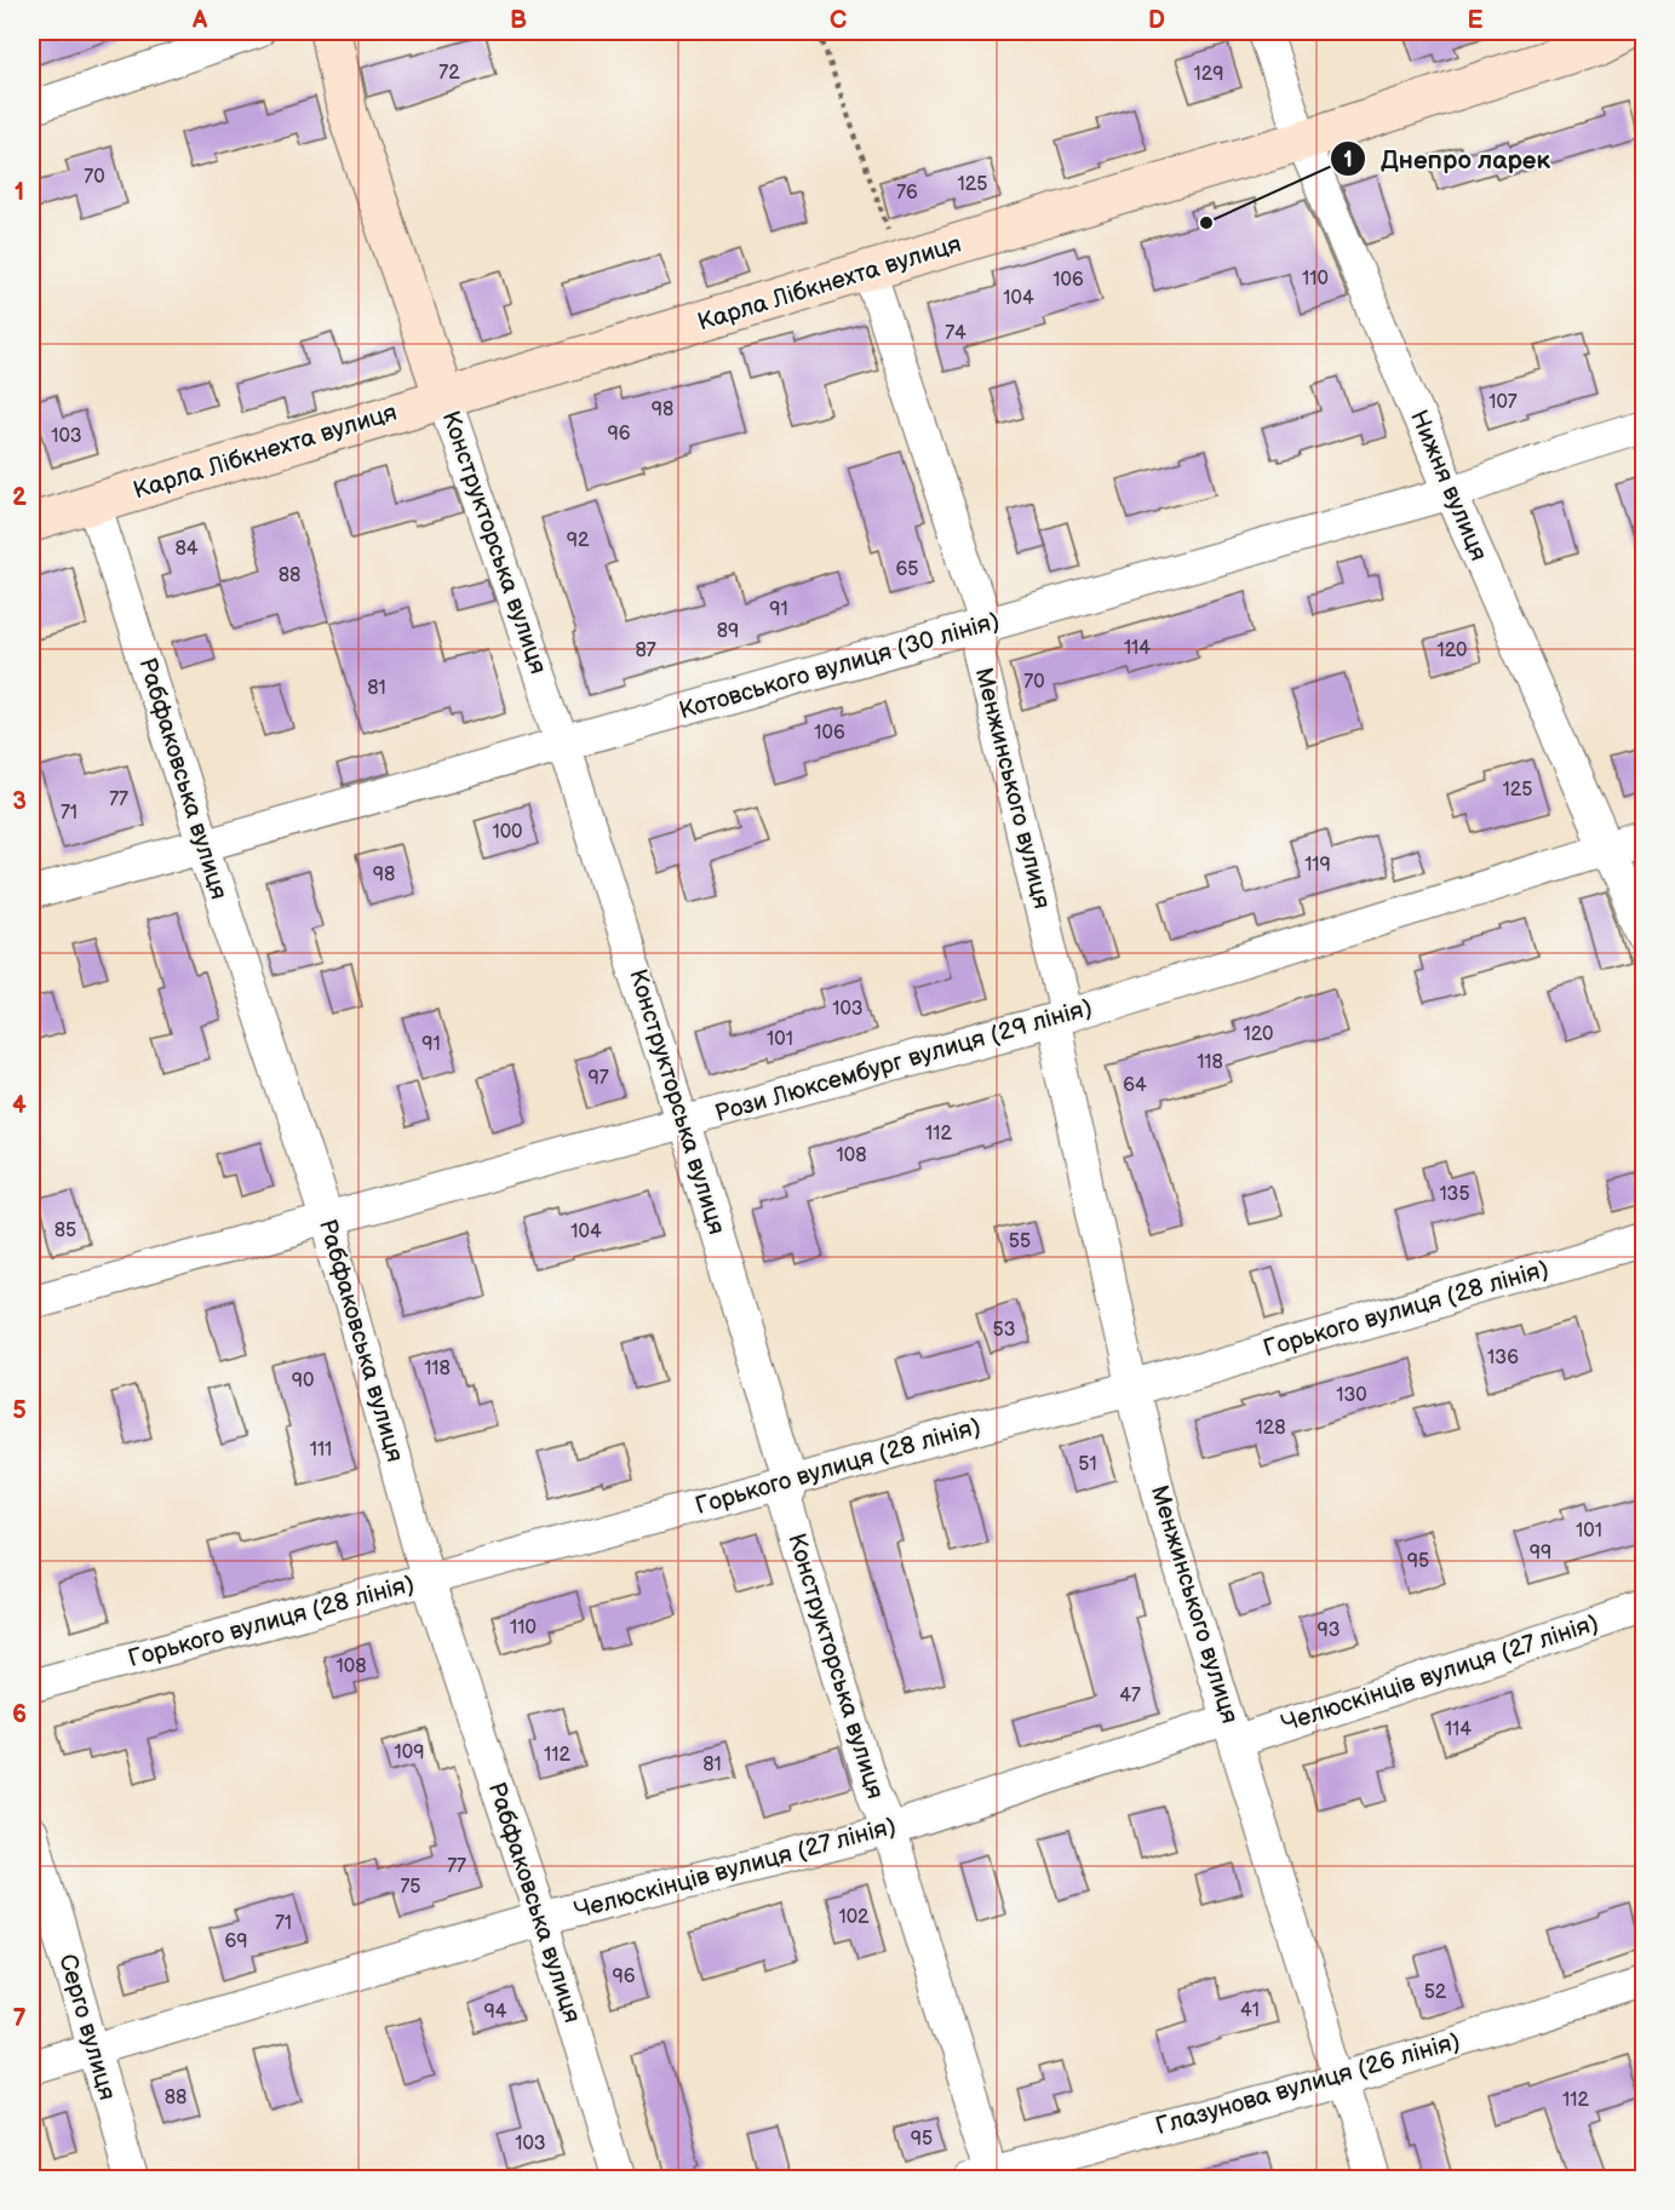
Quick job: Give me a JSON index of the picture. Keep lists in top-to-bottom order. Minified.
{"streets":{"street":["Карла Лібкнехта вулиця","Нижня вулиця","Конструкторська вулиця","Котовського вулиця (30 лiнiя)","Рабфаковська вулиця","Менжинського вулиця","Рози Люксембург вулиця (29 лiнiя)","Горького вулиця (28 лiнiя)","Челюскінців вулиця (27 лiнiя)","Серго вулиця","Глазунова вулиця (26 лiнiя)"]},"crossings":[["Карла Лібкнехта вулиця","Нижня вулиця"],["Карла Лібкнехта вулиця","Конструкторська вулиця"],["Карла Лібкнехта вулиця","Рабфаковська вулиця"],["Карла Лібкнехта вулиця","Менжинського вулиця"],["Нижня вулиця","Котовського вулиця (30 лiнiя)"],["Нижня вулиця","Рози Люксембург вулиця (29 лiнiя)"],["Конструкторська вулиця","Котовського вулиця (30 лiнiя)"],["Конструкторська вулиця","Рози Люксембург вулиця (29 лiнiя)"],["Конструкторська вулиця","Горького вулиця (28 лiнiя)"],["Конструкторська вулиця","Челюскінців вулиця (27 лiнiя)"],["Конструкторська вулиця","Глазунова вулиця (26 лiнiя)"],["Котовського вулиця (30 лiнiя)","Рабфаковська вулиця"],["Котовського вулиця (30 лiнiя)","Менжинського вулиця"],["Рабфаковська вулиця","Рози Люксембург вулиця (29 лiнiя)"],["Рабфаковська вулиця","Горького вулиця (28 лiнiя)"],["Рабфаковська вулиця","Челюскінців вулиця (27 лiнiя)"],["Менжинського вулиця","Рози Люксембург вулиця (29 лiнiя)"],["Менжинського вулиця","Горького вулиця (28 лiнiя)"],["Менжинського вулиця","Челюскінців вулиця (27 лiнiя)"],["Менжинського вулиця","Глазунова вулиця (26 лiнiя)"],["Челюскінців вулиця (27 лiнiя)","Серго вулиця"]],"places":["Днепро ларек"],"house_numbers":["72","129","70","125","76","110","106","104","74","107","98","96","103","92","84","65","88","91","89","114","87","120","70","81","106","125","77","71","100","119","98","103","120","101","91","118","97","64","112","108","135","85","104","55","53","136","118","90","130","128","111","51","101","99","95","110","93","108","47","114","109","112","81","77","75","102","71","69","96","52","41","94","88","112","95","103"],"grid":{"columns":["A","B","C","D","E"],"rows":["1","2","3","4","5","6","7"]}}
